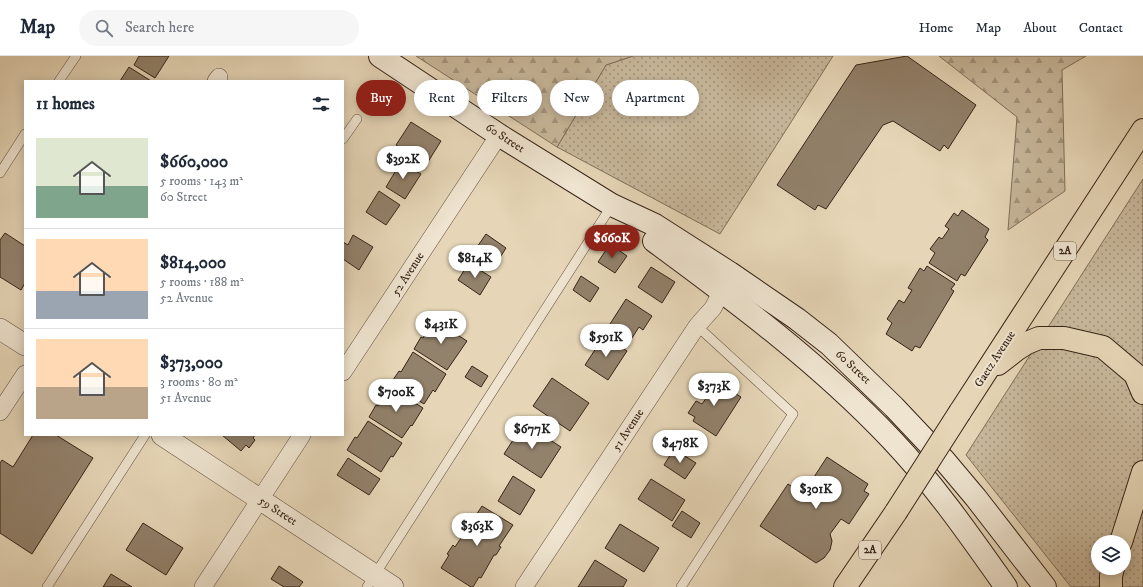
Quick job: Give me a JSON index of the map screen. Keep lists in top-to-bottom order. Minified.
{"streets":{"main road":["60 Street","2A","Gaetz Avenue"],"street":["52 Avenue","51 Avenue","59 Street"]},"crossings":[["60 Street","52 Avenue"],["60 Street","51 Avenue"]],"page":{"header":"Map","search":"Search here","nav":["Home","Map","About","Contact"],"chip":["Buy","Rent","Filters","New","Apartment"],"heading":"11 homes","list":[{"name":"$660,000","note":"5 rooms · 143 m² · 60 Street"},{"name":"$814,000","note":"5 rooms · 188 m² · 52 Avenue"},{"name":"$373,000","note":"3 rooms · 80 m² · 51 Avenue"}],"price":["$392K","$660K","$814K","$431K","$591K","$373K","$700K","$677K","$478K","$301K","$363K"]}}
